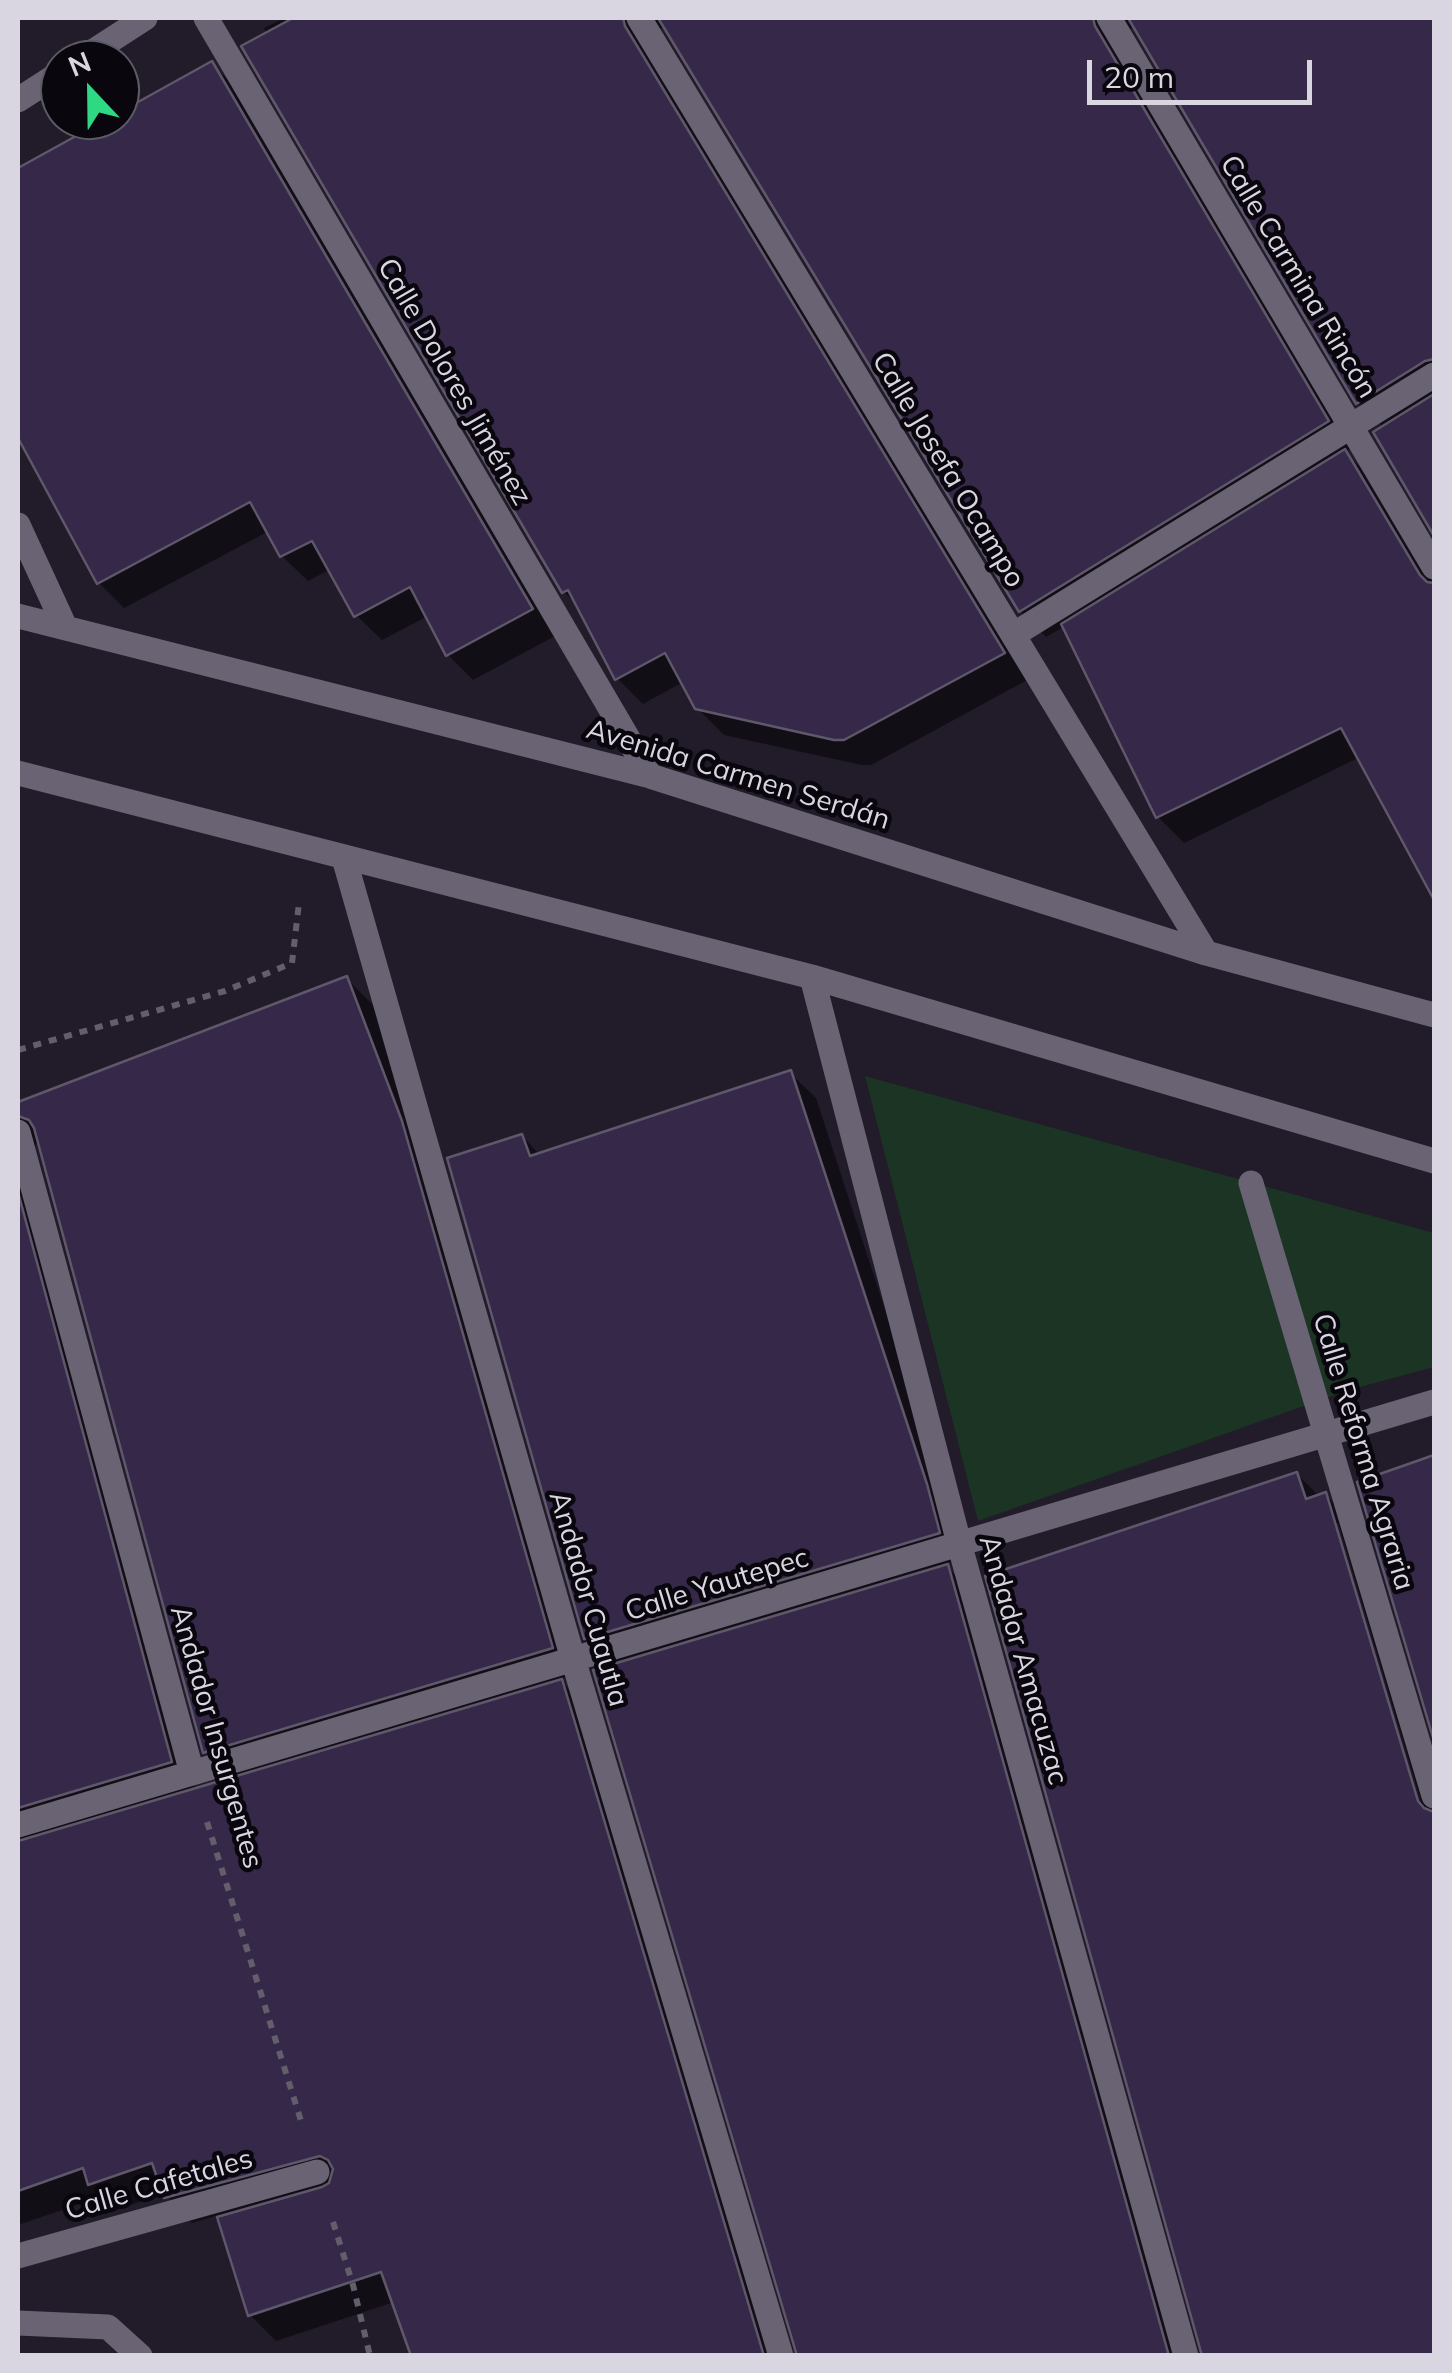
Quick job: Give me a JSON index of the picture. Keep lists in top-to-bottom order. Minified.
{"streets":{"street":["Calle Carmina Rincón","Calle Dolores Jiménez","Calle Josefa Ocampo","Avenida Carmen Serdán","Calle Reforma Agraria","Calle Yautepec","Andador Cuautla","Andador Amacuzac","Andador Insurgentes","Calle Cafetales"]},"crossings":[["Calle Dolores Jiménez","Avenida Carmen Serdán"],["Calle Josefa Ocampo","Avenida Carmen Serdán"],["Calle Reforma Agraria","Calle Yautepec"],["Calle Yautepec","Andador Cuautla"],["Calle Yautepec","Andador Amacuzac"],["Calle Yautepec","Andador Insurgentes"],["Andador Insurgentes","Calle Cafetales"]],"scale_bar":"20 m","north":"top"}
